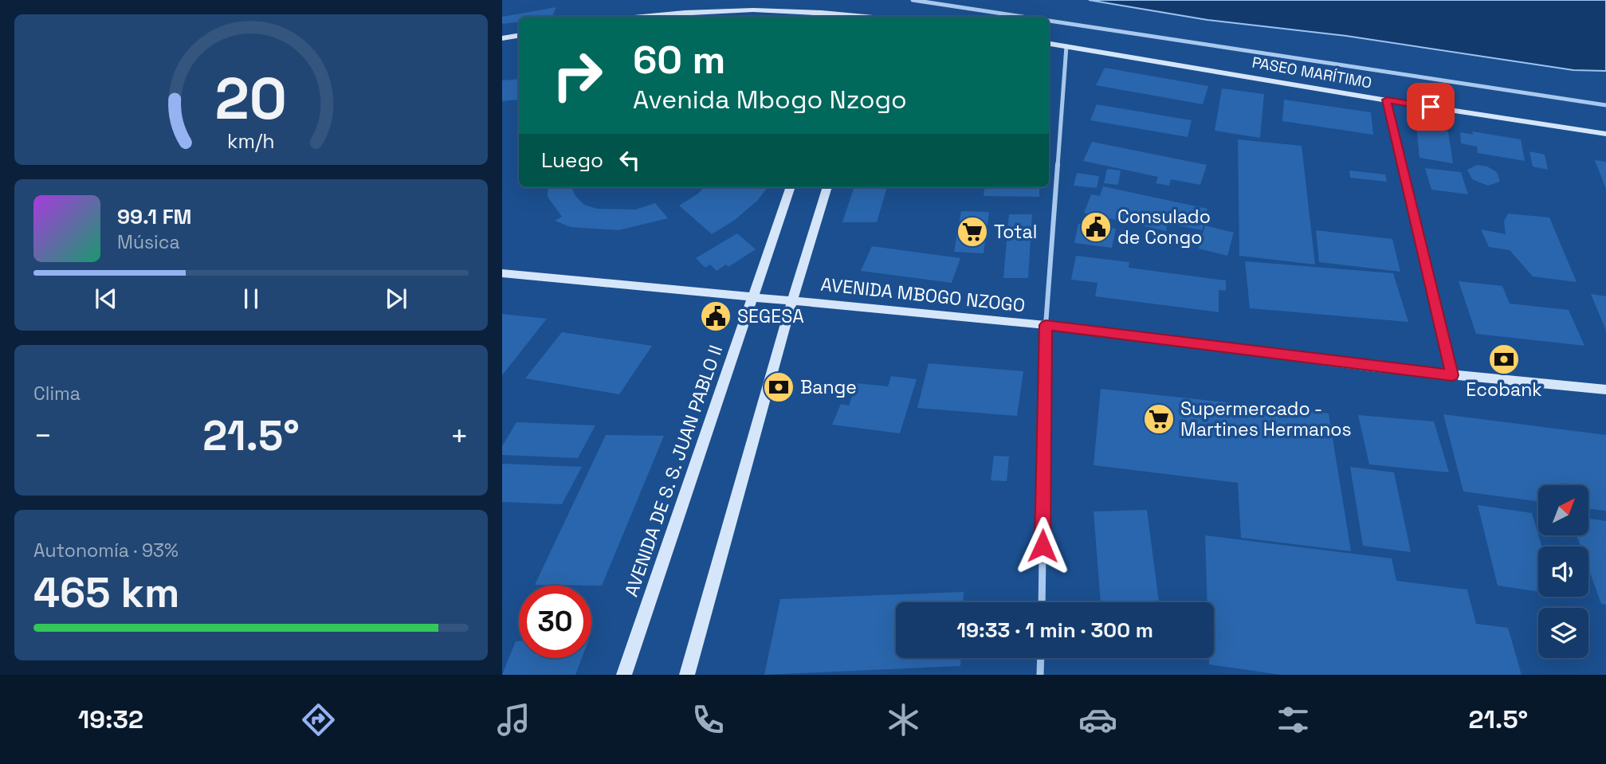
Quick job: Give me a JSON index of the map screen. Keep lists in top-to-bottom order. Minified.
{"streets":{"street":["PASEO MARÍTIMO","AVENIDA MBOGO NZOGO","AVENIDA DE S. S. JUAN PABLO II"]},"crossings":[["AVENIDA MBOGO NZOGO","AVENIDA DE S. S. JUAN PABLO II"]],"places":{"public building":["Consulado de Congo","SEGESA"],"supermarket":["Total","Supermercado - Martines Hermanos"],"bank":["Ecobank","Bange"]},"north":"top right","page":{"turn":["60 m","Avenida Mbogo Nzogo"],"then":"Luego","song":["99.1 FM","Música"],"tile":["Clima",["Autonomía · 93%","465 km"]],"heat":["−","21.5°","+"],"limit":"30","trip":"19:33 · 1 min · 300 m","tabs":["19:32","21.5°"],"gauge":["20","km/h"]}}
